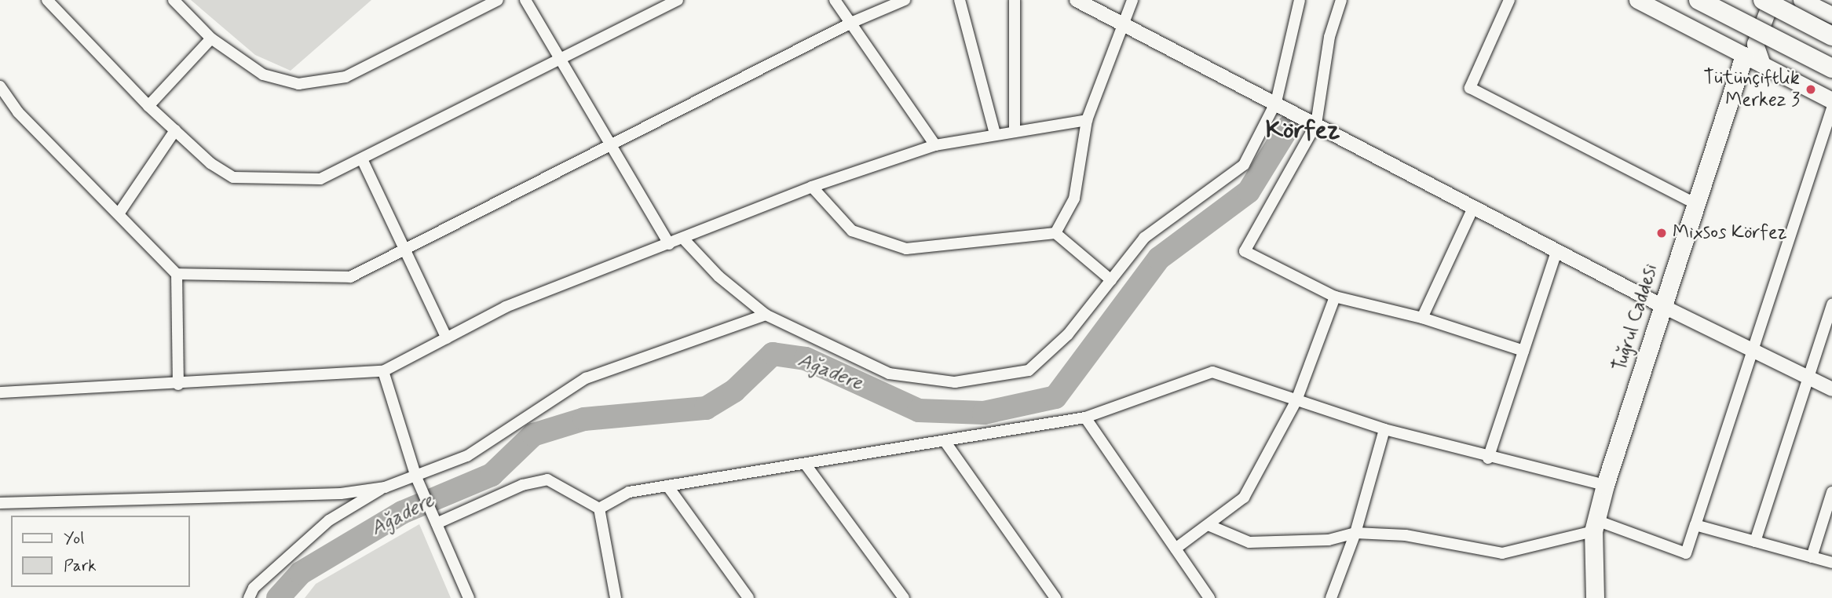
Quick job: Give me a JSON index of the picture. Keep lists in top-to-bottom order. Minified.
{"streets":{"main road":["Tuğrul Caddesi"]},"districts":["Körfez"],"water":["Ağadere"],"places":["Tütünçiftlik Merkez 3","Mixsos Körfez"],"legend":["Yol","Park"]}
